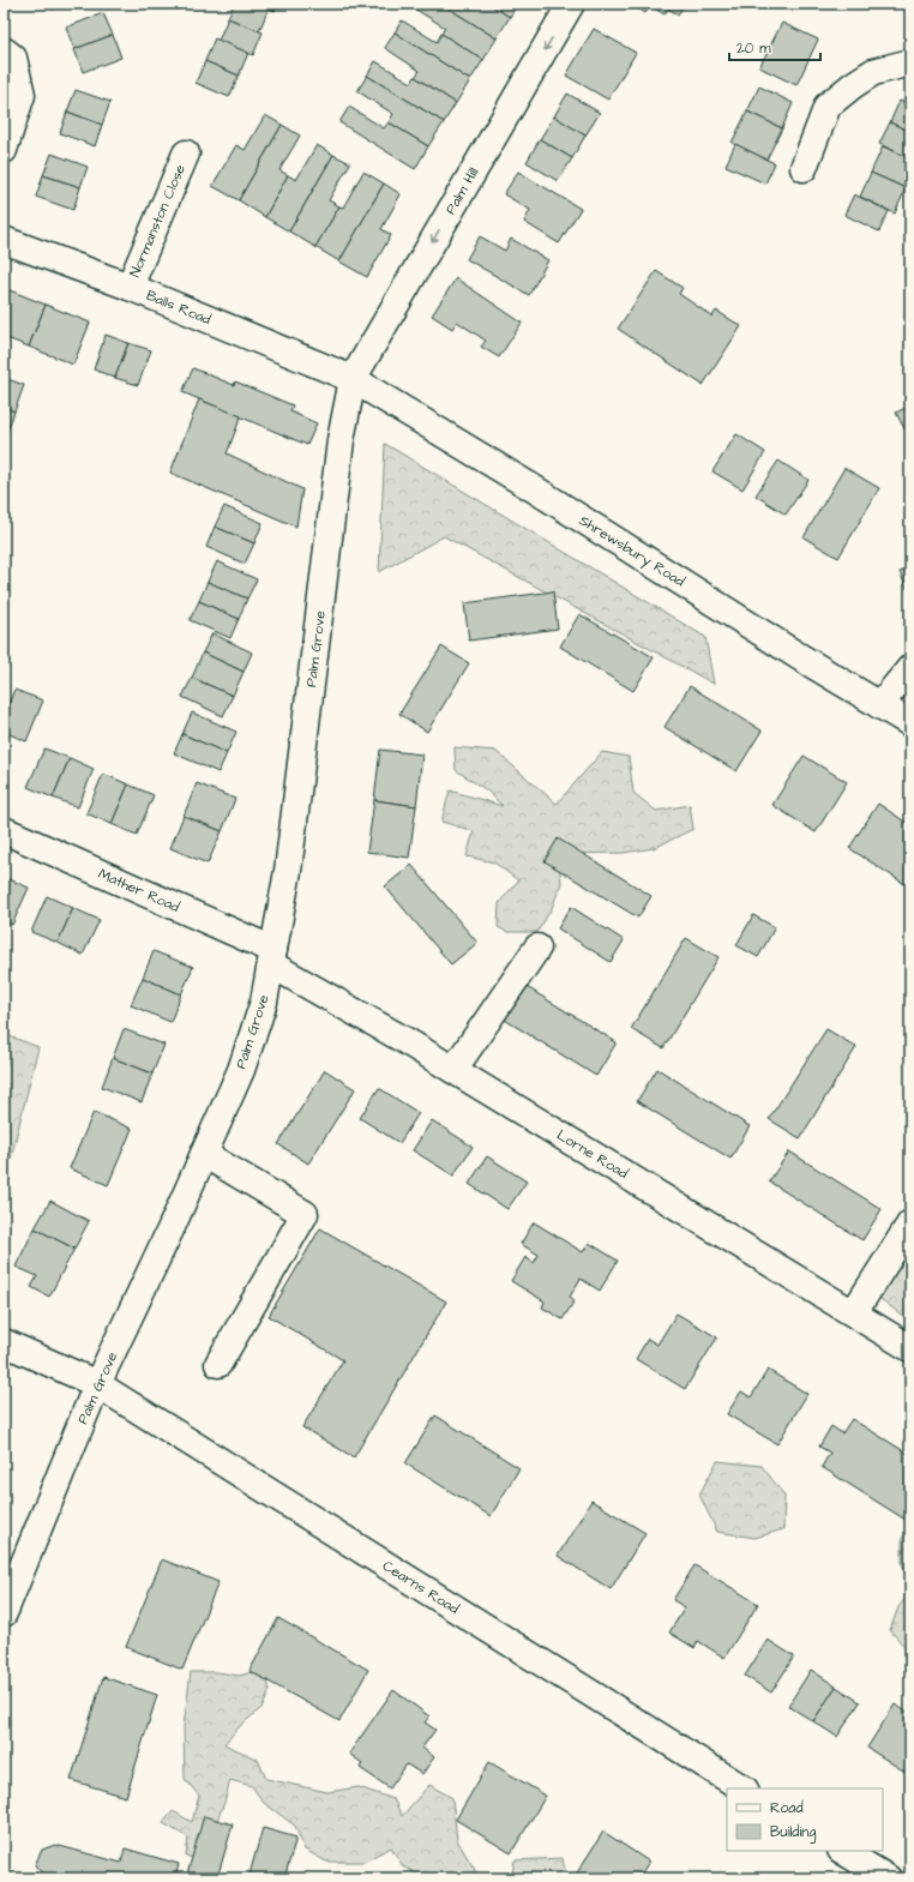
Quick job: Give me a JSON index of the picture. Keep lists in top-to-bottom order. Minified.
{"streets":{"street":["Palm Hill","Normanston Close","Balls Road","Shrewsbury Road","Palm Grove","Mather Road","Lorne Road","Cearns Road"]},"crossings":[["Palm Hill","Balls Road"],["Palm Hill","Shrewsbury Road"],["Palm Hill","Palm Grove"],["Normanston Close","Balls Road"],["Balls Road","Shrewsbury Road"],["Balls Road","Palm Grove"],["Shrewsbury Road","Palm Grove"],["Palm Grove","Mather Road"],["Palm Grove","Lorne Road"],["Palm Grove","Cearns Road"],["Mather Road","Lorne Road"]],"one_way":["Palm Hill"],"legend":["Road","Building"],"scale_bar":"20 m"}
